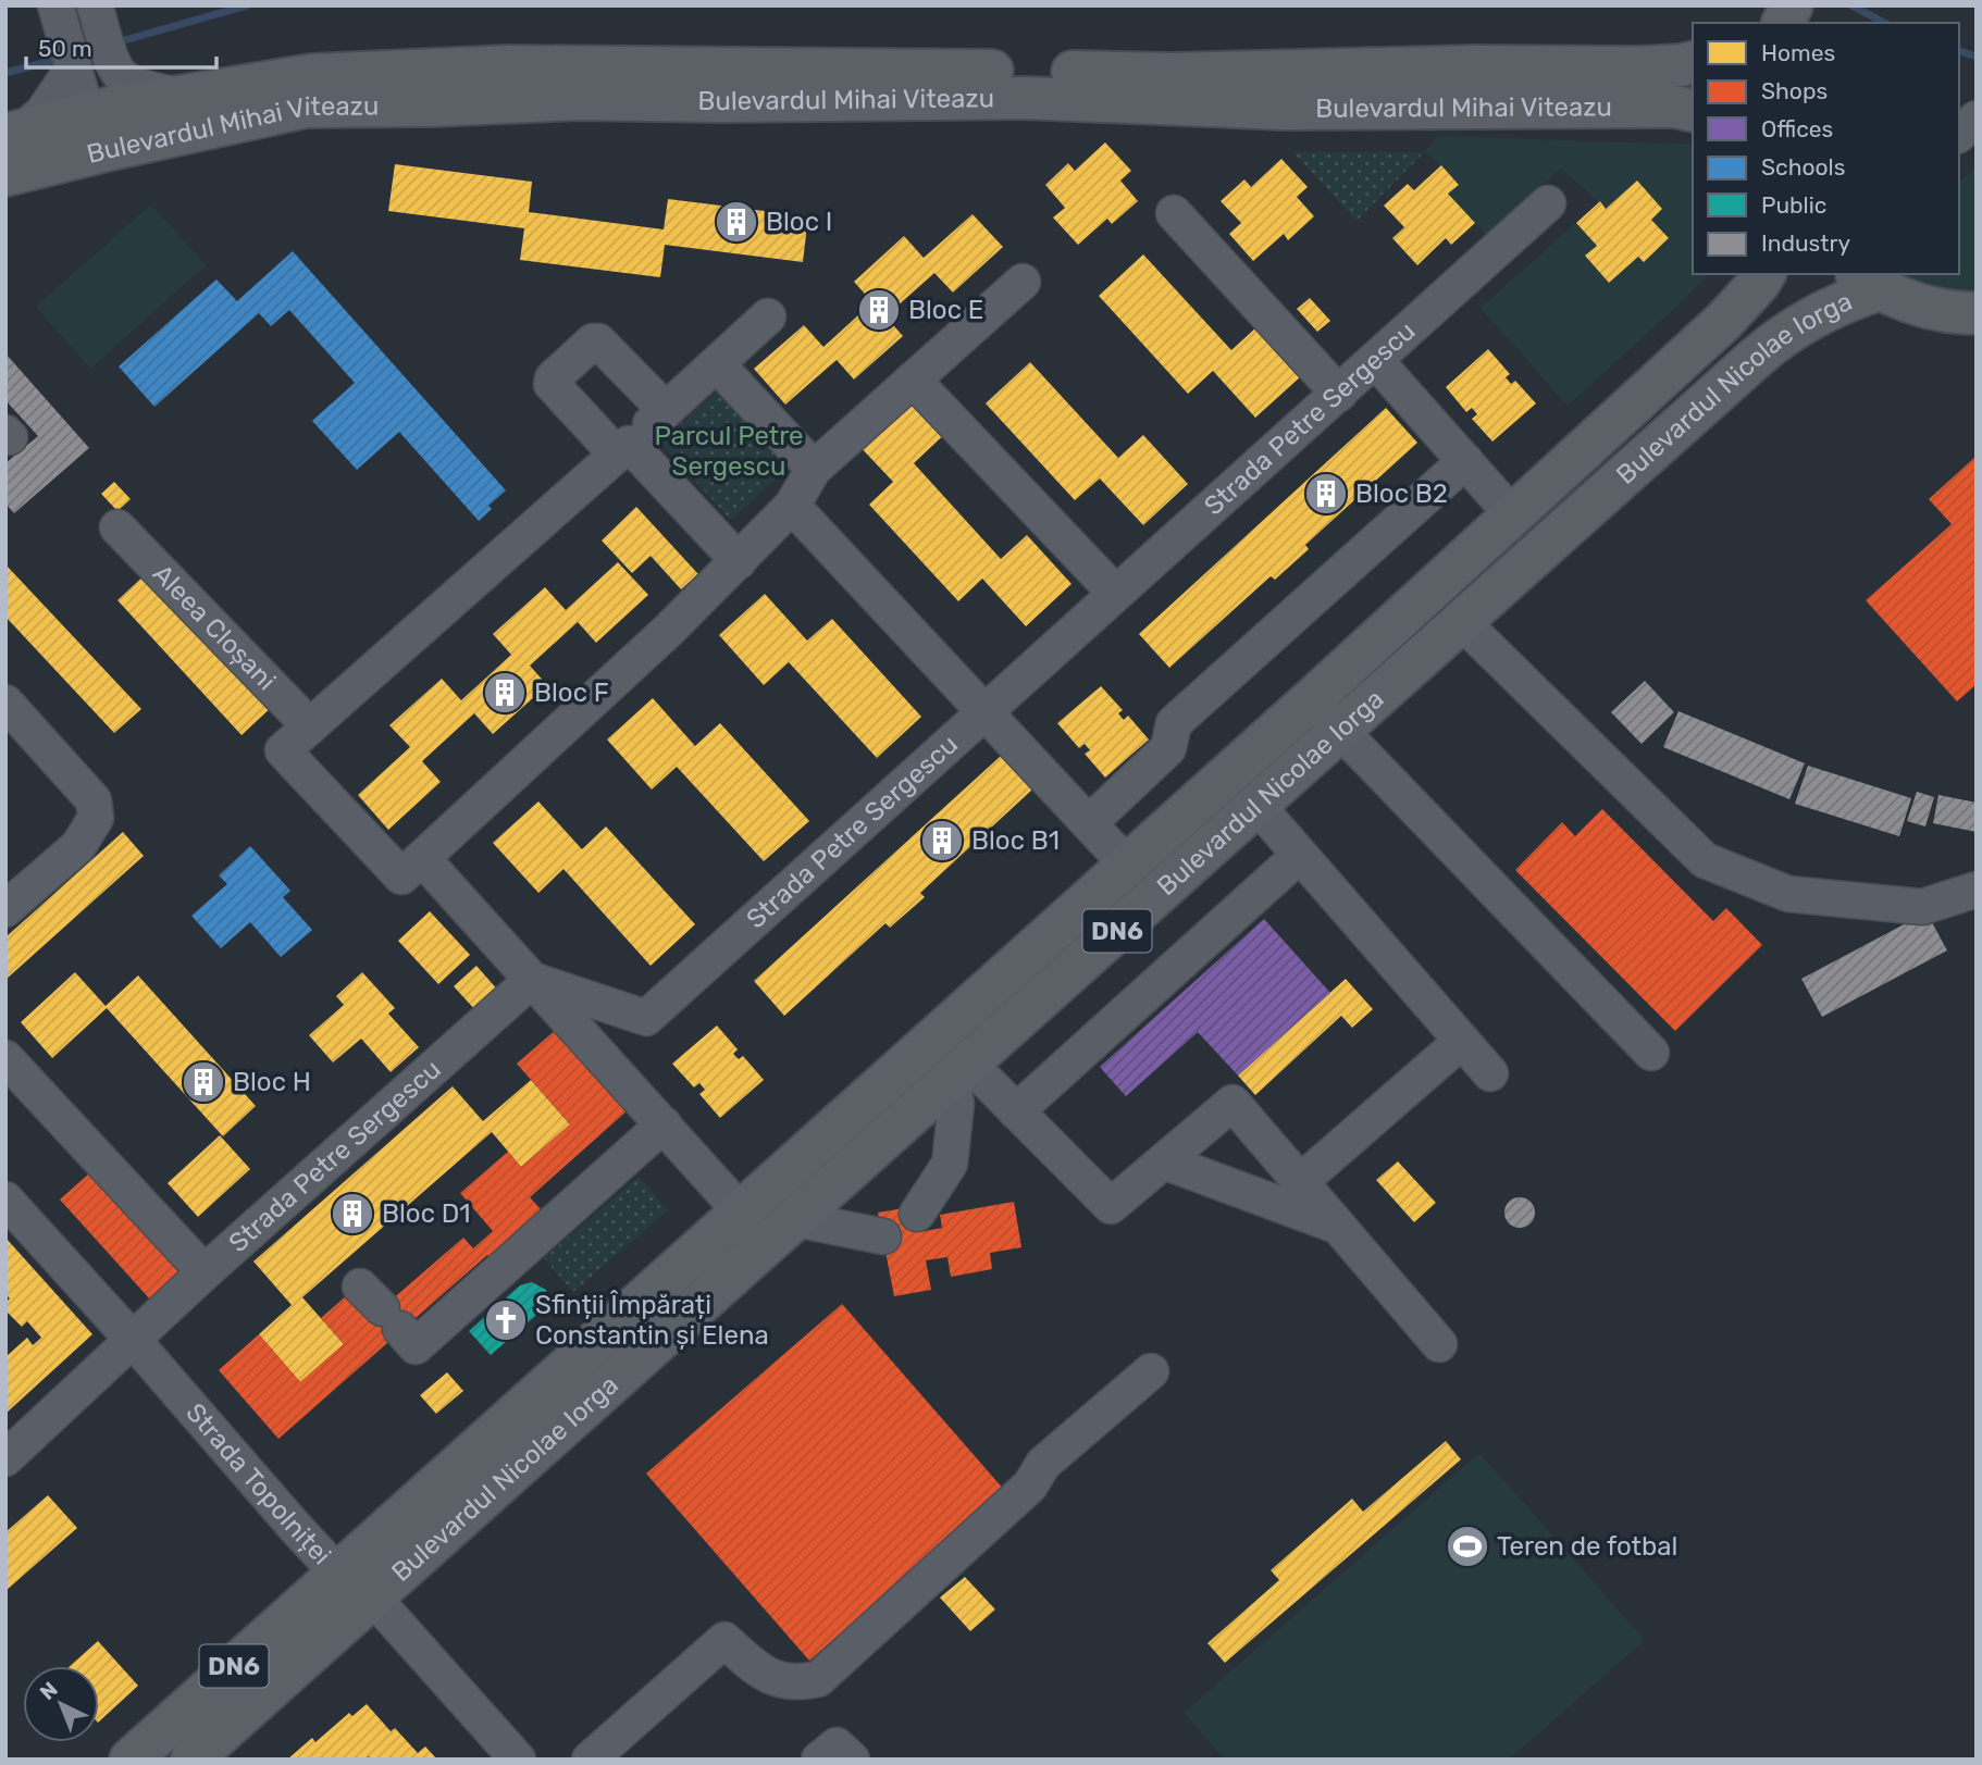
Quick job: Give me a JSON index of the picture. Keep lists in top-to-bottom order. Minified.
{"streets":{"main road":["Bulevardul Mihai Viteazu","Bulevardul Nicolae Iorga","DN6"],"street":["Strada Petre Sergescu","Aleea Cloșani","Strada Topolniței"]},"crossings":[["Bulevardul Nicolae Iorga","DN6"],["Bulevardul Nicolae Iorga","Strada Topolniței"],["Strada Petre Sergescu","Strada Topolniței"],["DN6","Strada Topolniței"]],"parks":["Parcul Petre Sergescu"],"places":{"building":["Bloc I","Bloc E","Bloc B2","Bloc F","Bloc B1","Bloc H","Bloc D1"],"church":["Sfinții Împărați Constantin și Elena"],"sports":["Teren de fotbal"]},"legend":["Homes","Shops","Offices","Schools","Public","Industry"],"scale_bar":"50 m","north":"top left"}
